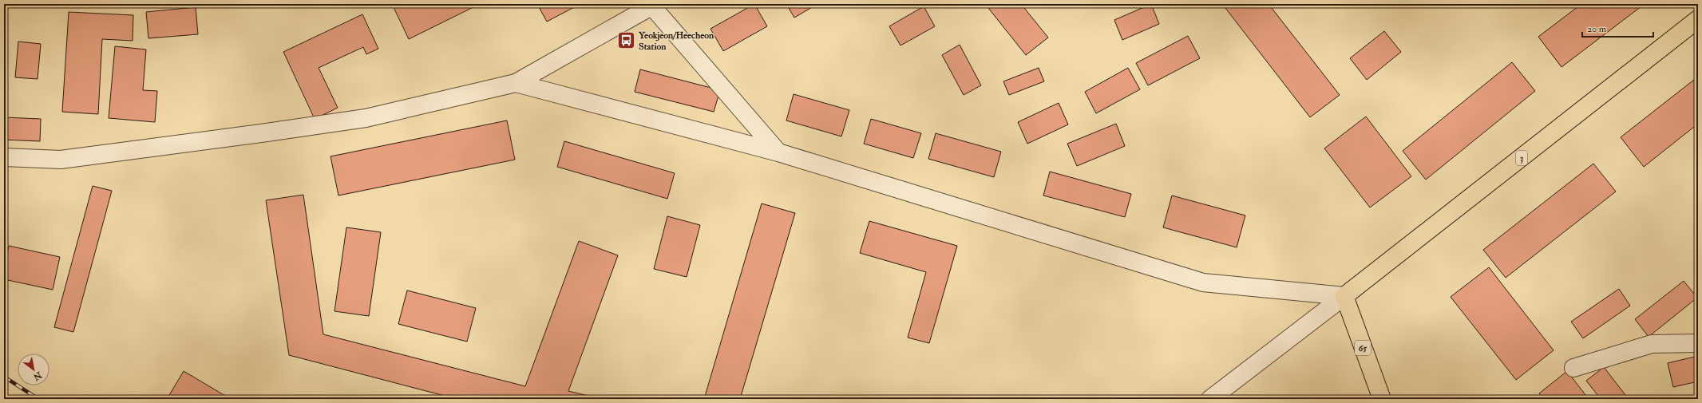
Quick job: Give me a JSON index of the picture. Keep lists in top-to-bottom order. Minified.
{"streets":{"main road":["3","65"]},"crossings":[["3","65"]],"places":{"bus stop":["Yeokjeon/Heecheon Station"]},"scale_bar":"20 m","north":"bottom right"}
